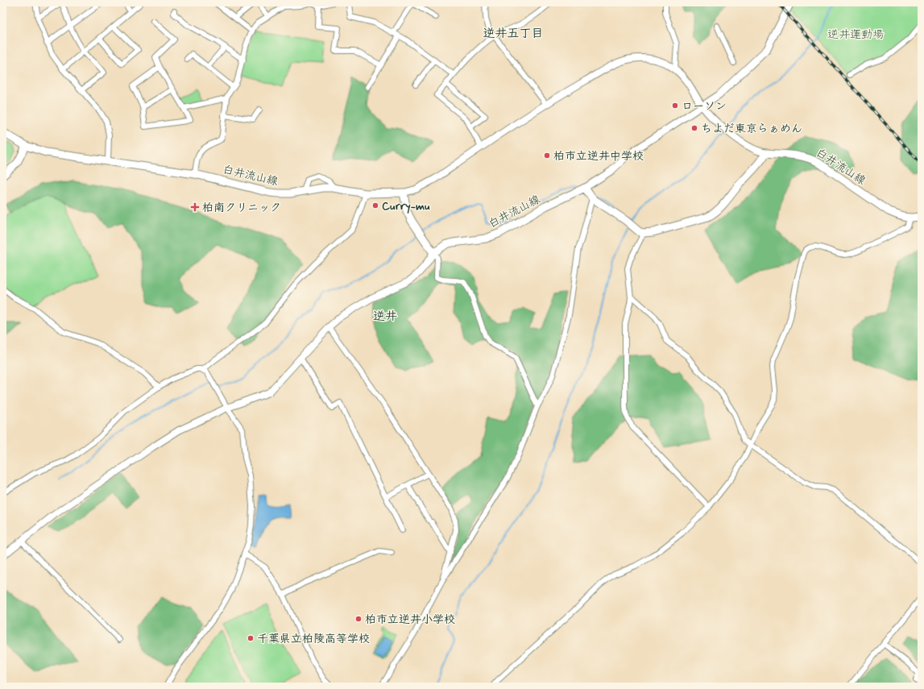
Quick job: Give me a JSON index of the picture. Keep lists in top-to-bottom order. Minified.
{"streets":{"main road":["白井流山線"]},"districts":["逆井五丁目","逆井"],"parks":["逆井運動場"],"places":{"other":["ローソン","ちよだ東京らぁめん","柏市立逆井中学校","Curry-mu","柏市立逆井小学校","千葉県立柏陵高等学校"],"health":["柏南クリニック"]}}
